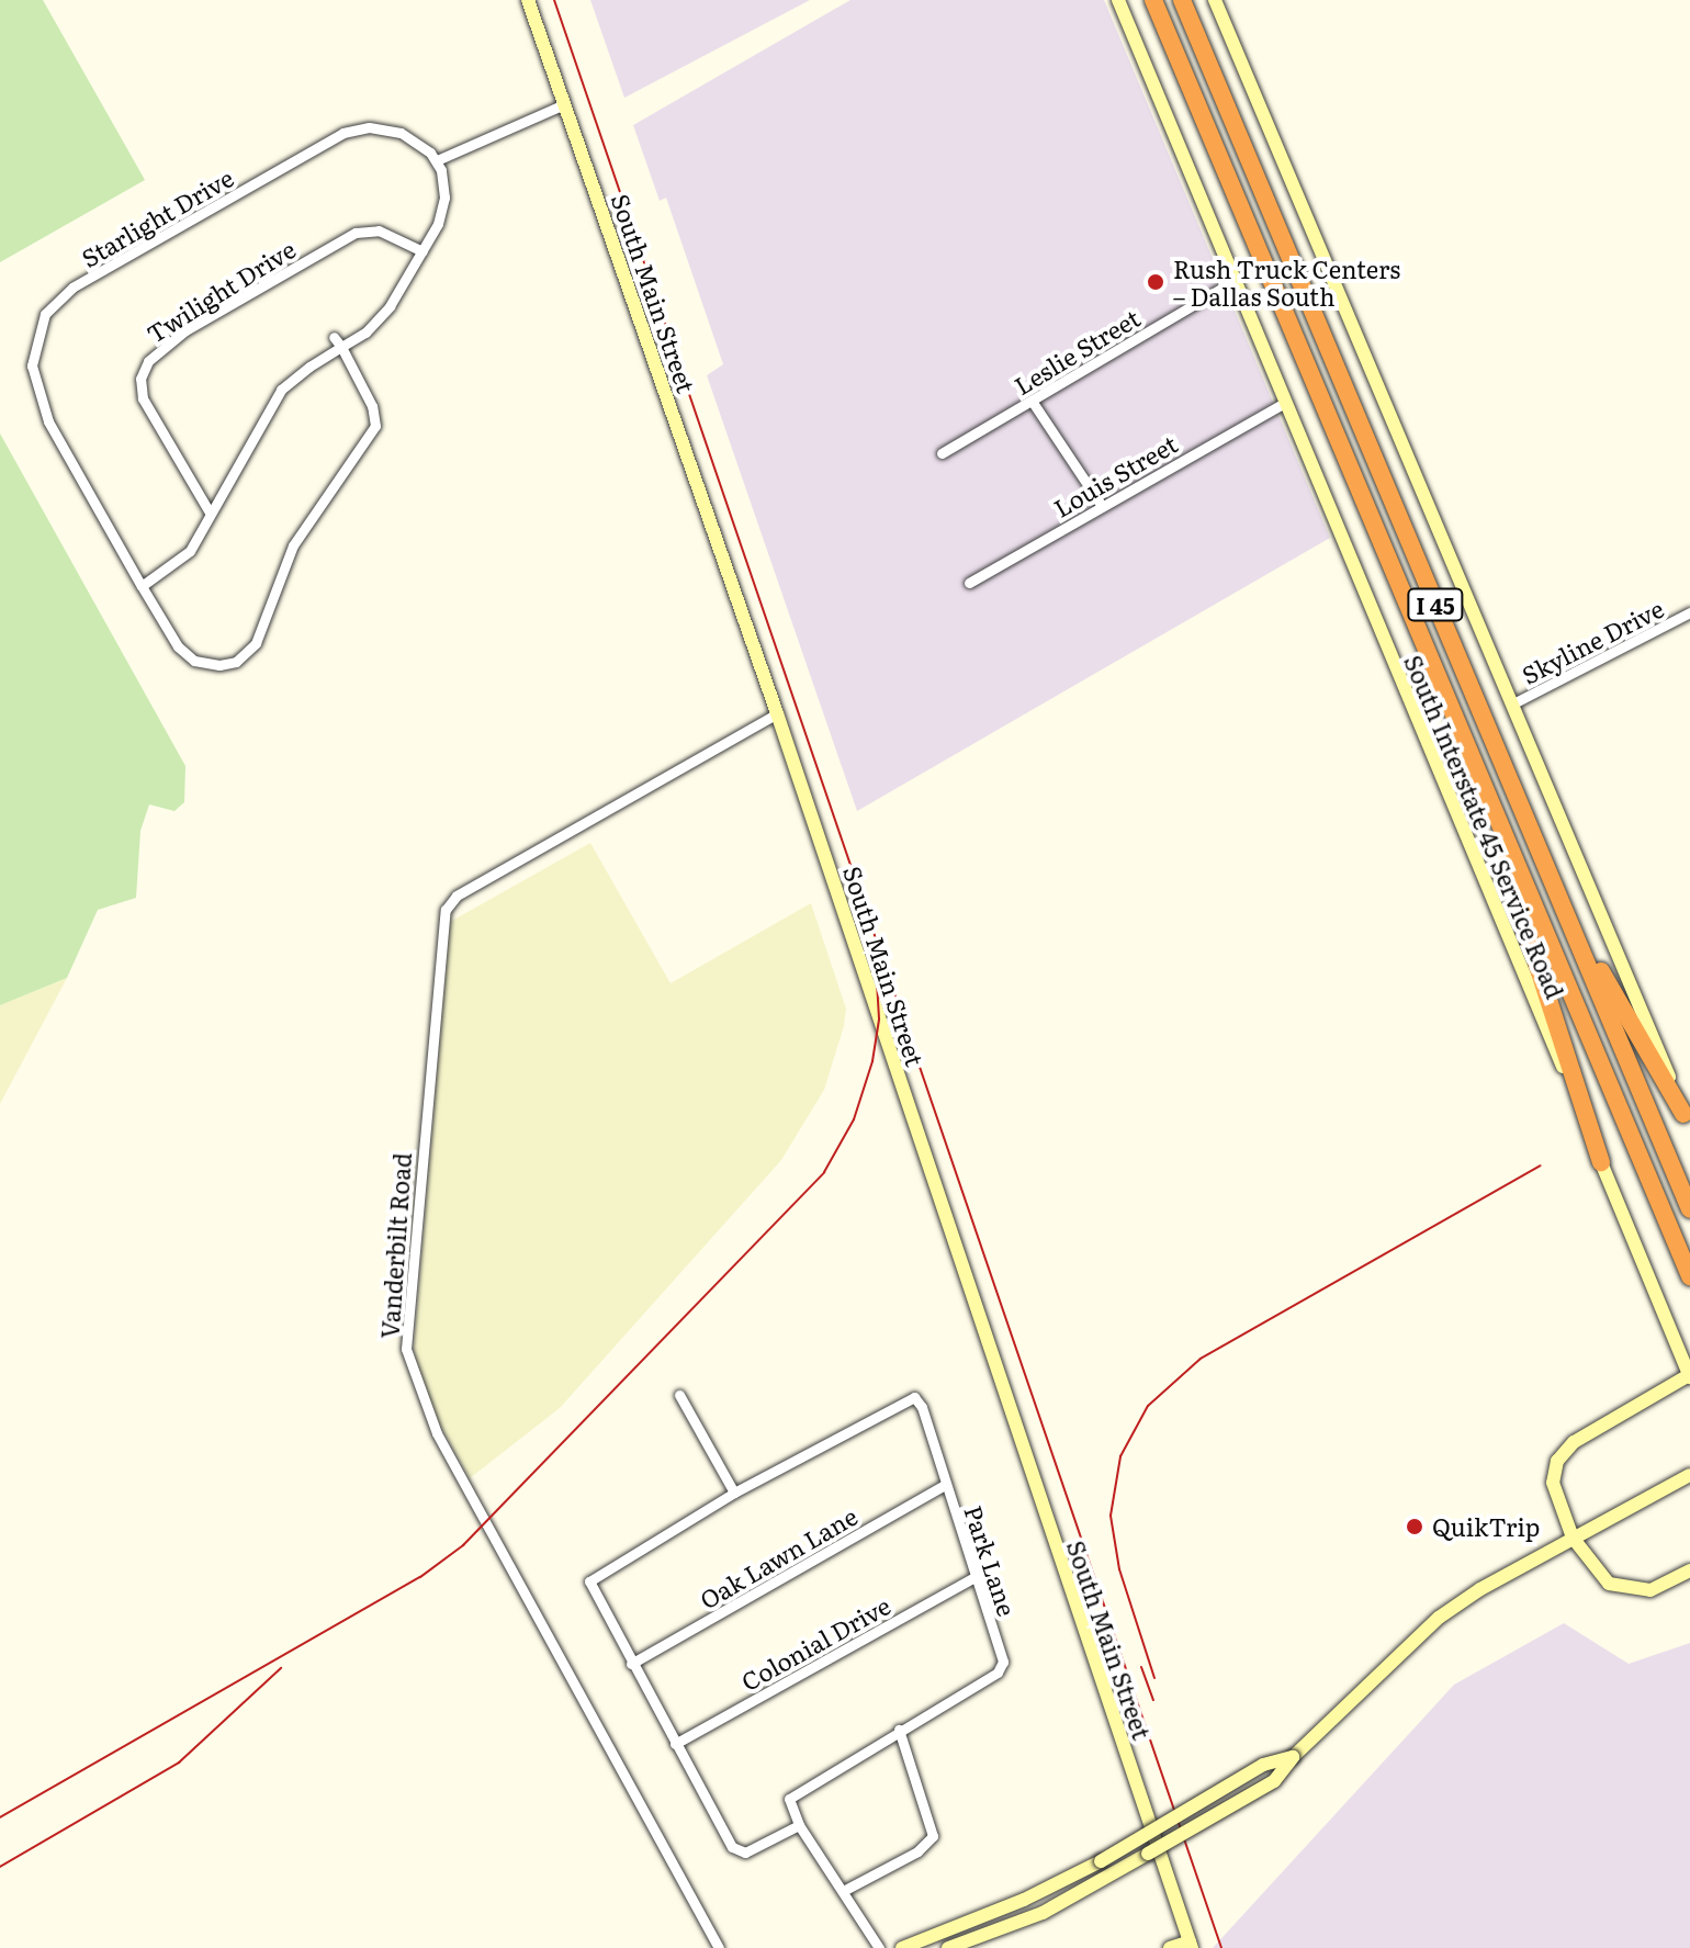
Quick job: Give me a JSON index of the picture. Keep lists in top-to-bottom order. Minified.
{"streets":{"highway":["I 45"],"main road":["South Main Street","South Interstate 45 Service Road"],"street":["Starlight Drive","Twilight Drive","Leslie Street","Louis Street","Skyline Drive","Vanderbilt Road","Oak Lawn Lane","Park Lane","Colonial Drive"]},"crossings":[["South Main Street","Vanderbilt Road"],["Leslie Street","South Interstate 45 Service Road"],["Louis Street","South Interstate 45 Service Road"],["Oak Lawn Lane","Park Lane"],["Park Lane","Colonial Drive"]],"places":["Rush Truck Centers – Dallas South","QuikTrip"]}
